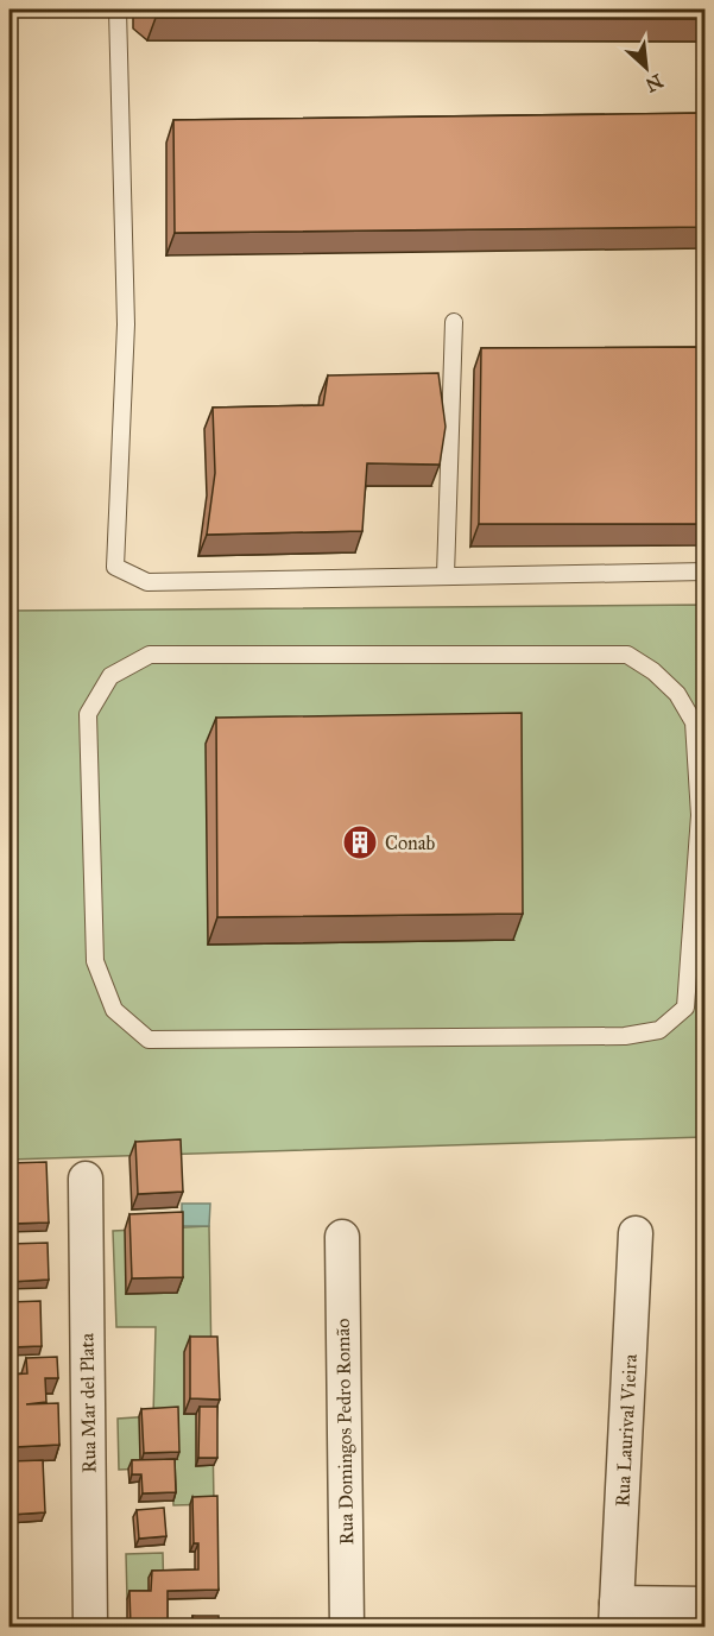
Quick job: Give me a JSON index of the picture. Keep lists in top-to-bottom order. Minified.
{"streets":{"street":["Rua Mar del Plata","Rua Laurival Vieira","Rua Domingos Pedro Romão"]},"places":{"building":["Conab"]},"north":"bottom right"}
